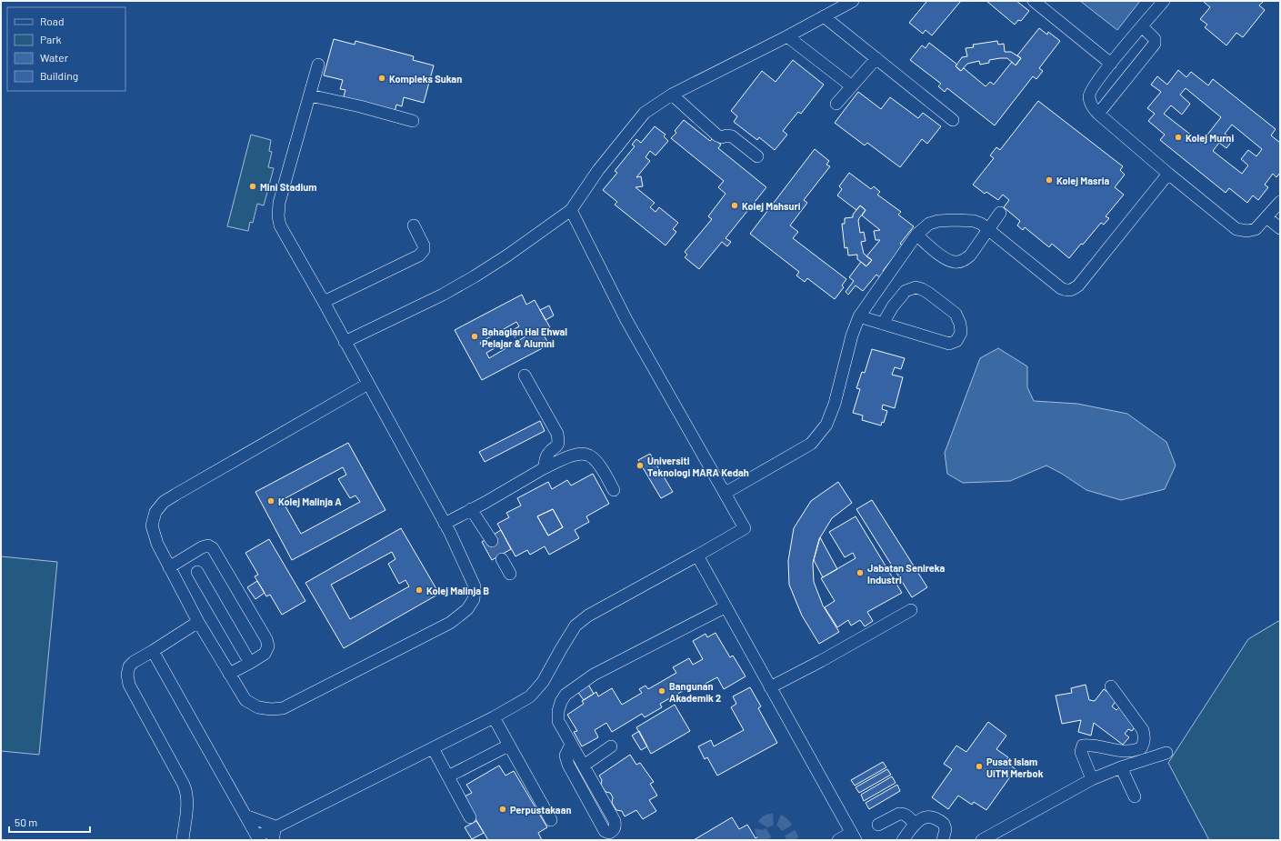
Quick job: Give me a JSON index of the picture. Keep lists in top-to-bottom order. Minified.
{"places":["Kompleks Sukan","Kolej Murni","Kolej Masria","Mini Stadium","Kolej Mahsuri","Bahagian Hal Ehwal Pelajar & Alumni","Universiti Teknologi MARA Kedah","Kolej Malinja A","Jabatan Senireka Industri","Kolej Malinja B","Bangunan Akademik 2","Pusat Islam UiTM Merbok","Perpustakaan"],"legend":["Road","Park","Water","Building"],"scale_bar":"50 m"}
